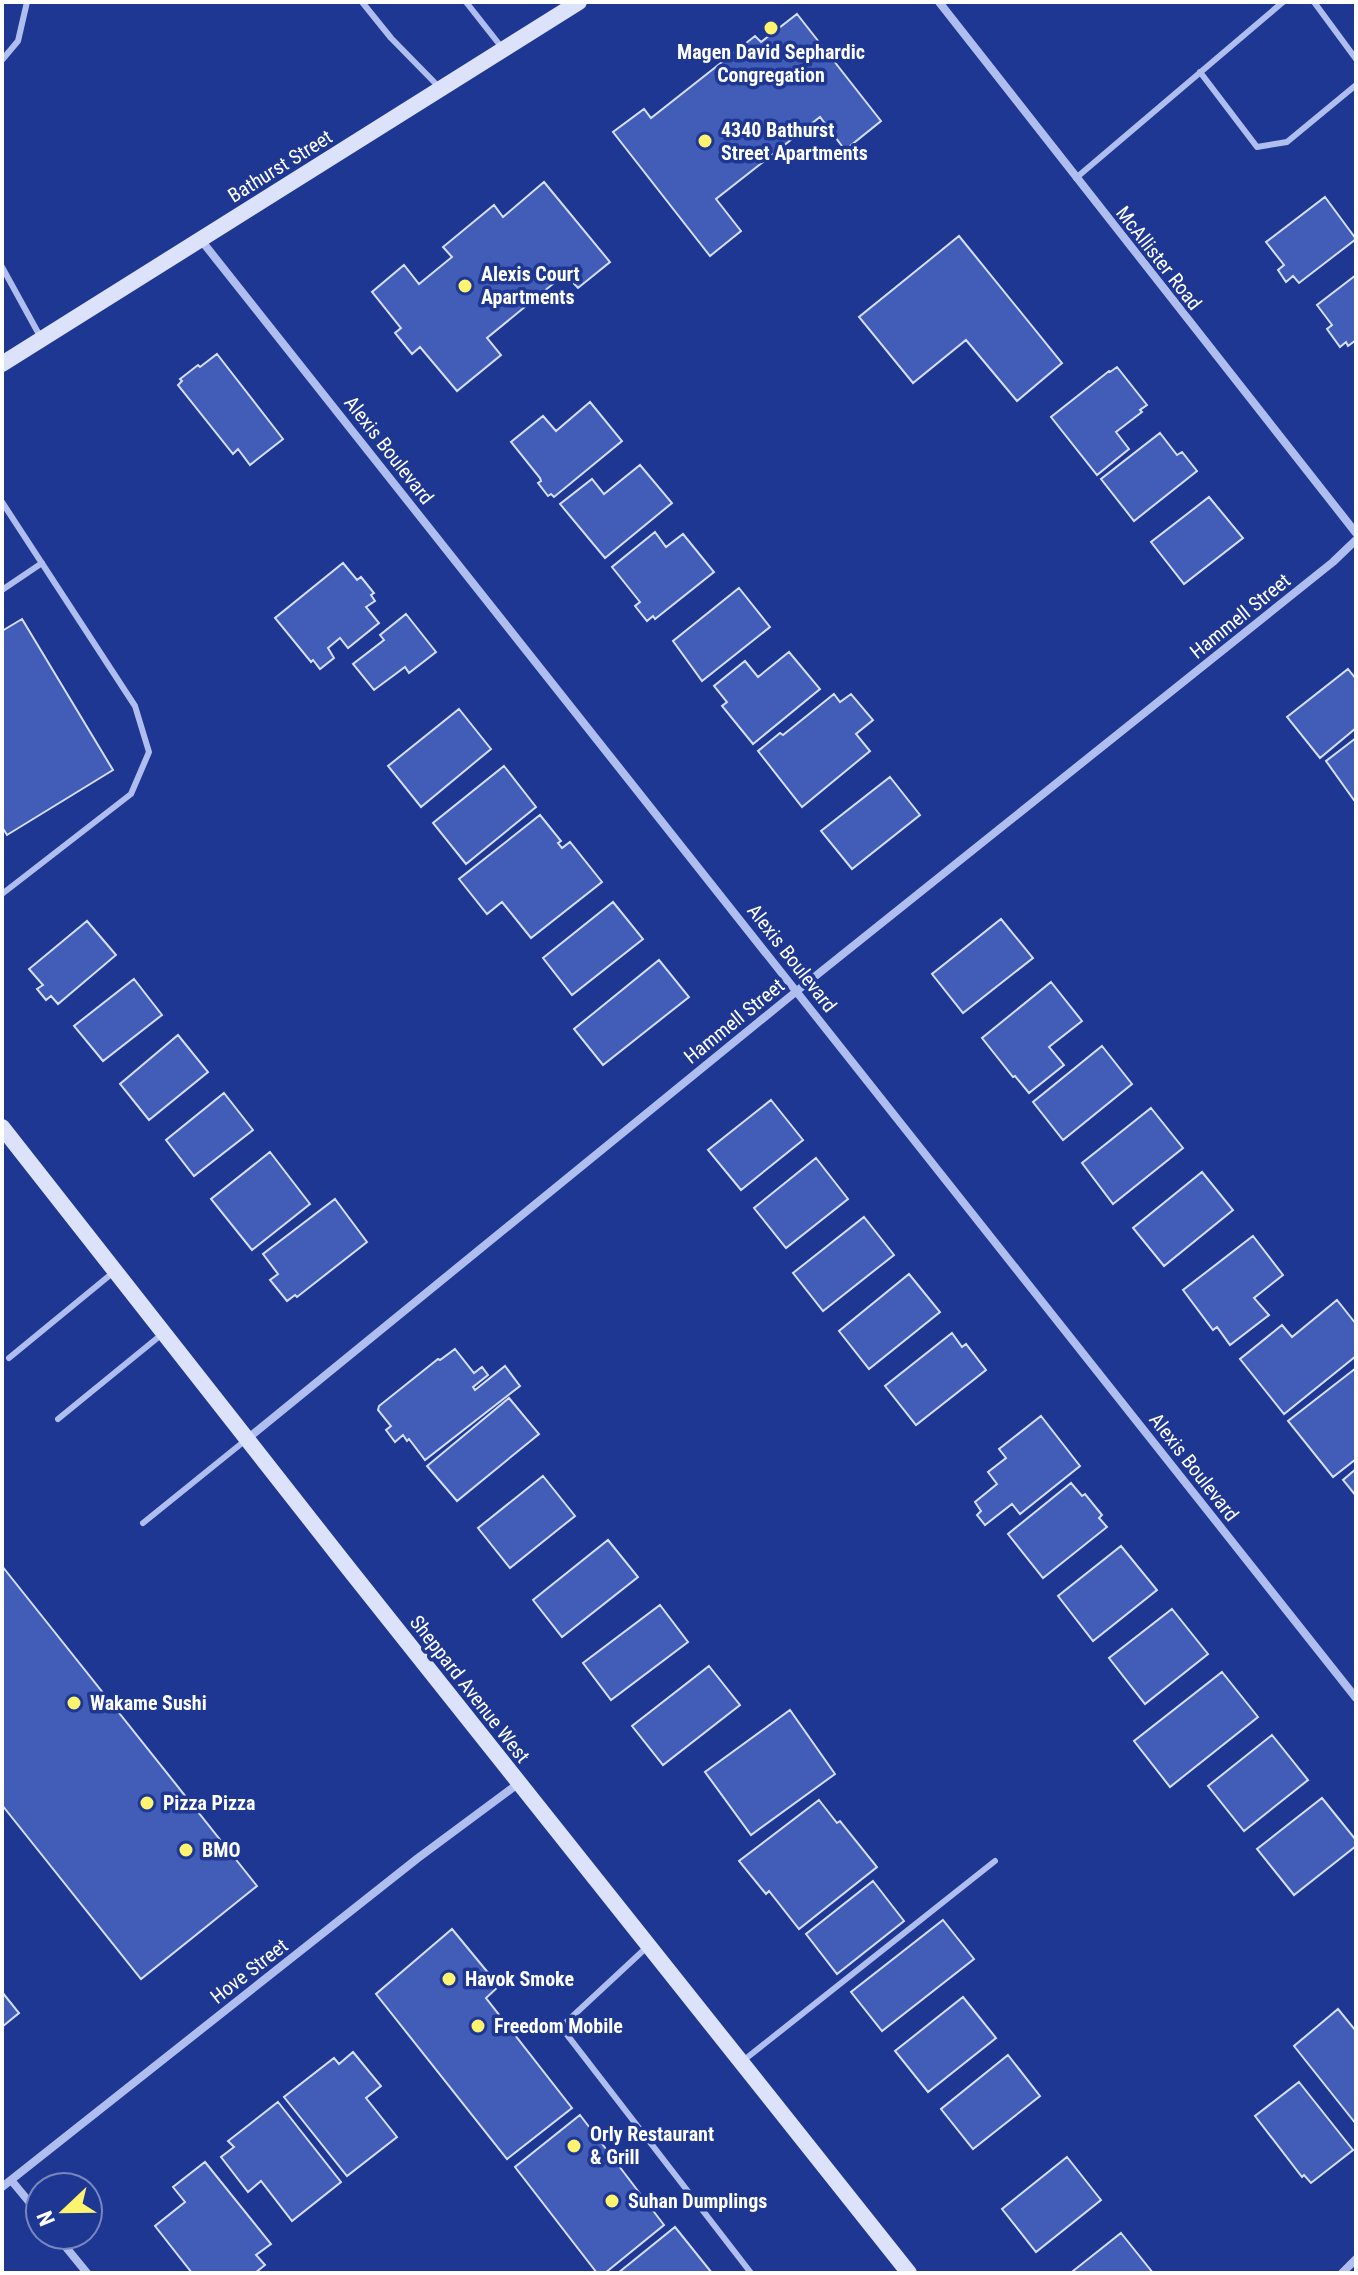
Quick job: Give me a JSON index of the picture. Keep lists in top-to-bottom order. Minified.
{"streets":{"main road":["Bathurst Street","Sheppard Avenue West"],"street":["McAllister Road","Alexis Boulevard","Hammell Street","Hove Street"]},"crossings":[["Bathurst Street","Alexis Boulevard"],["Alexis Boulevard","Hammell Street"],["Hammell Street","Sheppard Avenue West"],["Sheppard Avenue West","Hove Street"]],"places":["Magen David Sephardic Congregation","4340 Bathurst Street Apartments","Alexis Court Apartments","Wakame Sushi","Pizza Pizza","BMO","Havok Smoke","Freedom Mobile","Orly Restaurant & Grill","Suhan Dumplings"],"north":"left"}
